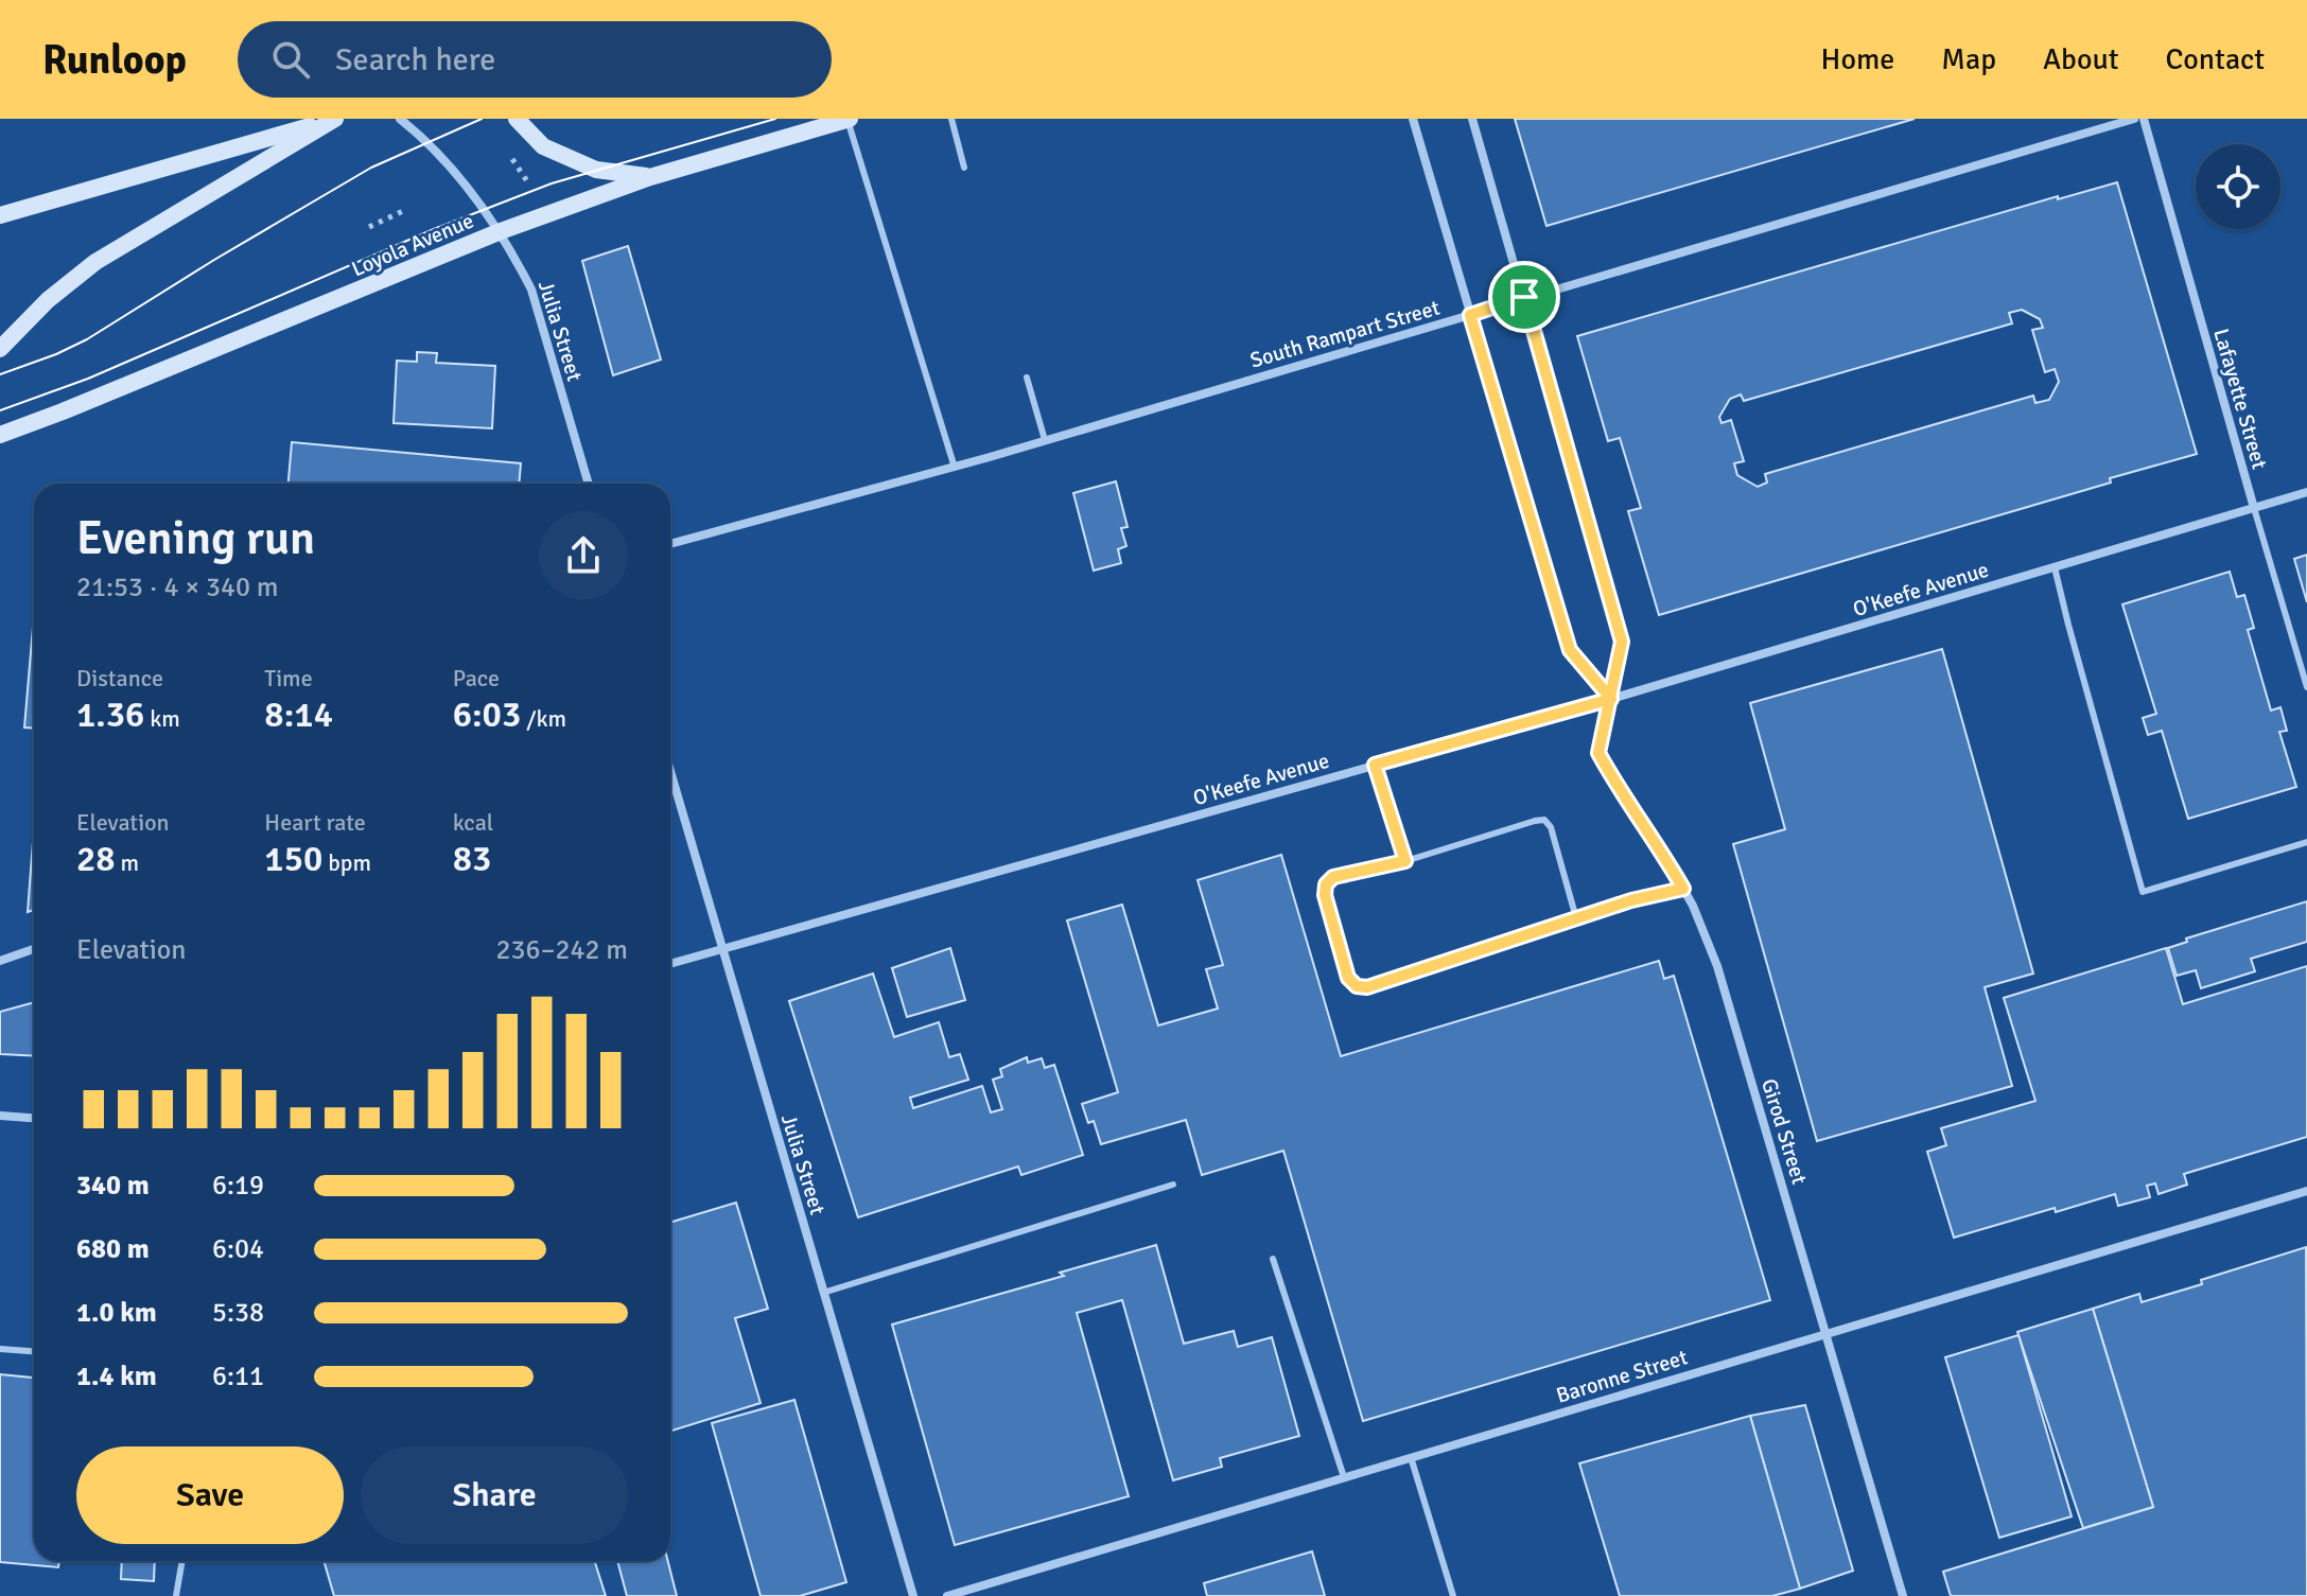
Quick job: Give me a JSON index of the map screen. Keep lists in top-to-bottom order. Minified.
{"streets":{"main road":["Loyola Avenue"],"street":["Julia Street","South Rampart Street","Lafayette Street","O'Keefe Avenue","Girod Street","Baronne Street"]},"crossings":[["Loyola Avenue","Julia Street"],["Julia Street","O'Keefe Avenue"],["South Rampart Street","Girod Street"],["Lafayette Street","O'Keefe Avenue"],["O'Keefe Avenue","Girod Street"],["Girod Street","Baronne Street"]],"page":{"header":"Runloop","search":"Search here","nav":["Home","Map","About","Contact"],"heading":["Evening run","21:53 · 4 × 340 m"],"stats":[["Distance","1.36 km"],["Time","8:14"],["Pace","6:03 /km"],["Elevation","28 m"],["Heart rate","150 bpm"],["kcal","83"]],"chart":["Elevation","236–242 m"],"list":[{"name":"340 m","note":"6:19"},{"name":"680 m","note":"6:04"},{"name":"1.0 km","note":"5:38"},{"name":"1.4 km","note":"6:11"}],"buttons":["Save","Share"]}}
